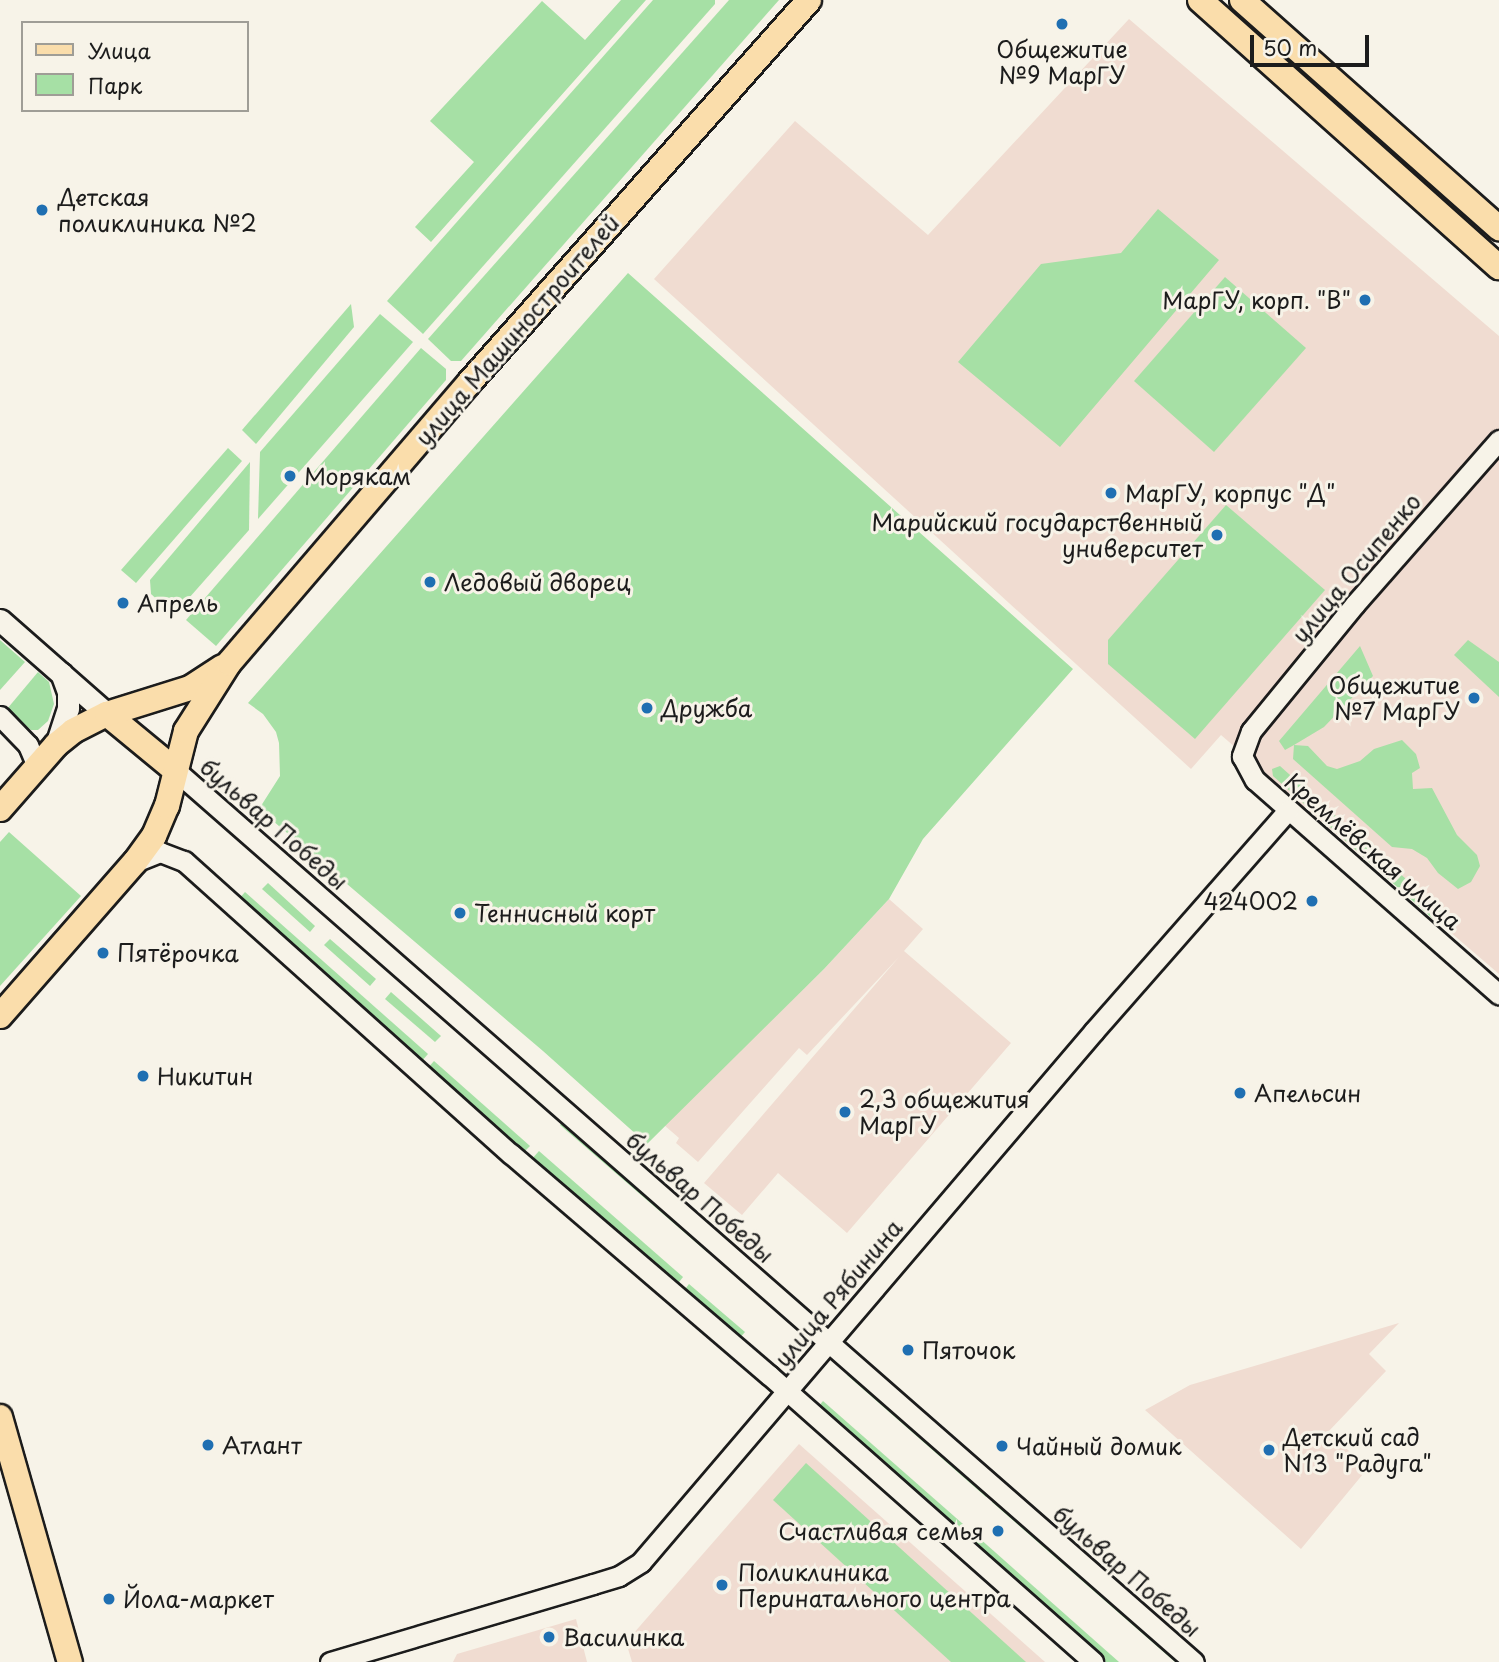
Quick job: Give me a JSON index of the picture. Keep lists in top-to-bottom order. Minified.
{"streets":{"main road":["улица Машиностроителей"],"street":["улица Осипенко","бульвар Победы","Кремлёвская улица","улица Рябинина"]},"crossings":[["улица Машиностроителей","бульвар Победы"],["улица Осипенко","Кремлёвская улица"],["бульвар Победы","улица Рябинина"],["Кремлёвская улица","улица Рябинина"]],"places":["Общежитие №9 МарГУ","Детская поликлиника №2","МарГУ, корп. \"В\"","Морякам","МарГУ, корпус \"Д\"","Марийский государственный университет","Ледовый дворец","Апрель","Общежитие №7 МарГУ","Дружба","424002","Теннисный корт","Пятёрочка","Никитин","Апельсин","2,3 общежития МарГУ","Пяточок","Атлант","Чайный домик","Детский сад N13 \"Радуга\"","Счастливая семья","Поликлиника Перинатального центра","Йола-маркет","Василинка"],"legend":["Улица","Парк"],"scale_bar":"50 m"}
